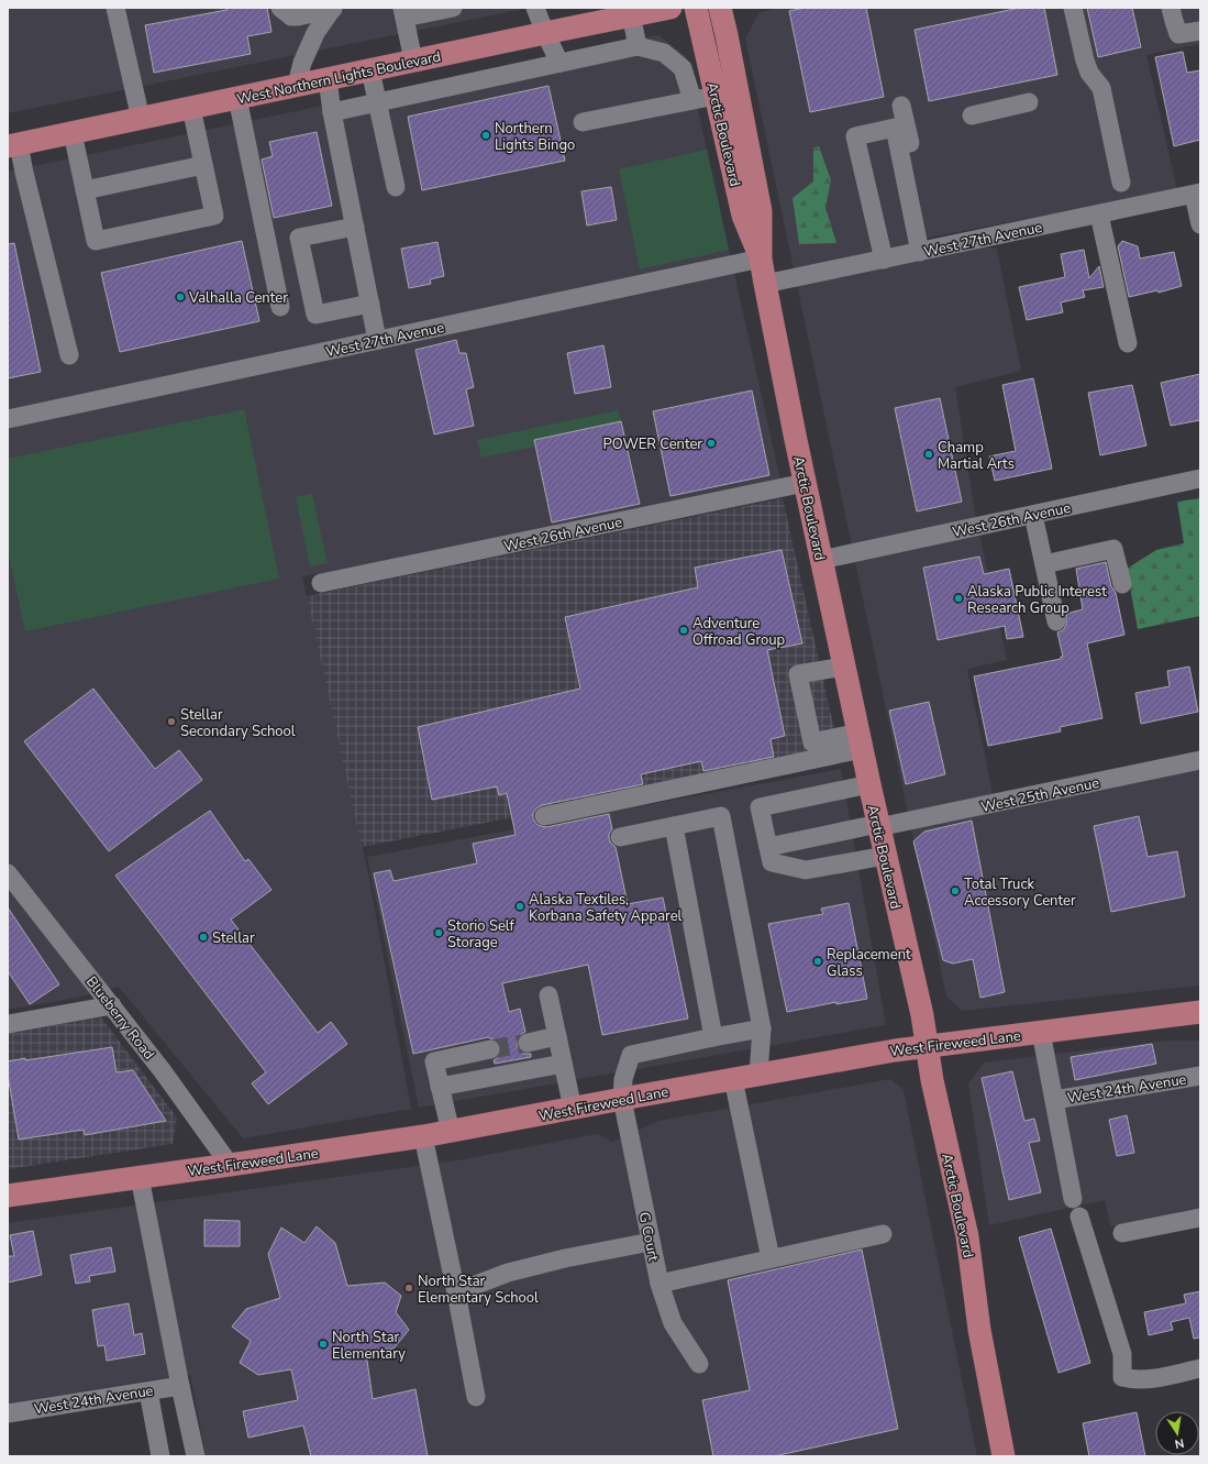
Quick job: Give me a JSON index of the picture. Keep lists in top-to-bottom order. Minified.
{"streets":{"main road":["West Northern Lights Boulevard","Arctic Boulevard","West Fireweed Lane"],"street":["West 27th Avenue","West 26th Avenue","West 25th Avenue","Blueberry Road","West 24th Avenue","G Court"]},"crossings":[["Arctic Boulevard","West 27th Avenue"],["Arctic Boulevard","West 26th Avenue"],["Arctic Boulevard","West 25th Avenue"],["Arctic Boulevard","West Fireweed Lane"],["Blueberry Road","West Fireweed Lane"],["West Fireweed Lane","G Court"]],"places":["Northern Lights Bingo","Valhalla Center","POWER Center","Champ Martial Arts","Alaska Public Interest Research Group","Adventure Offroad Group","Stellar Secondary School","Total Truck Accessory Center","Alaska Textiles, Korbana Safety Apparel","Storio Self Storage","Stellar","Replacement Glass","North Star Elementary School","North Star Elementary"],"north":"bottom"}
